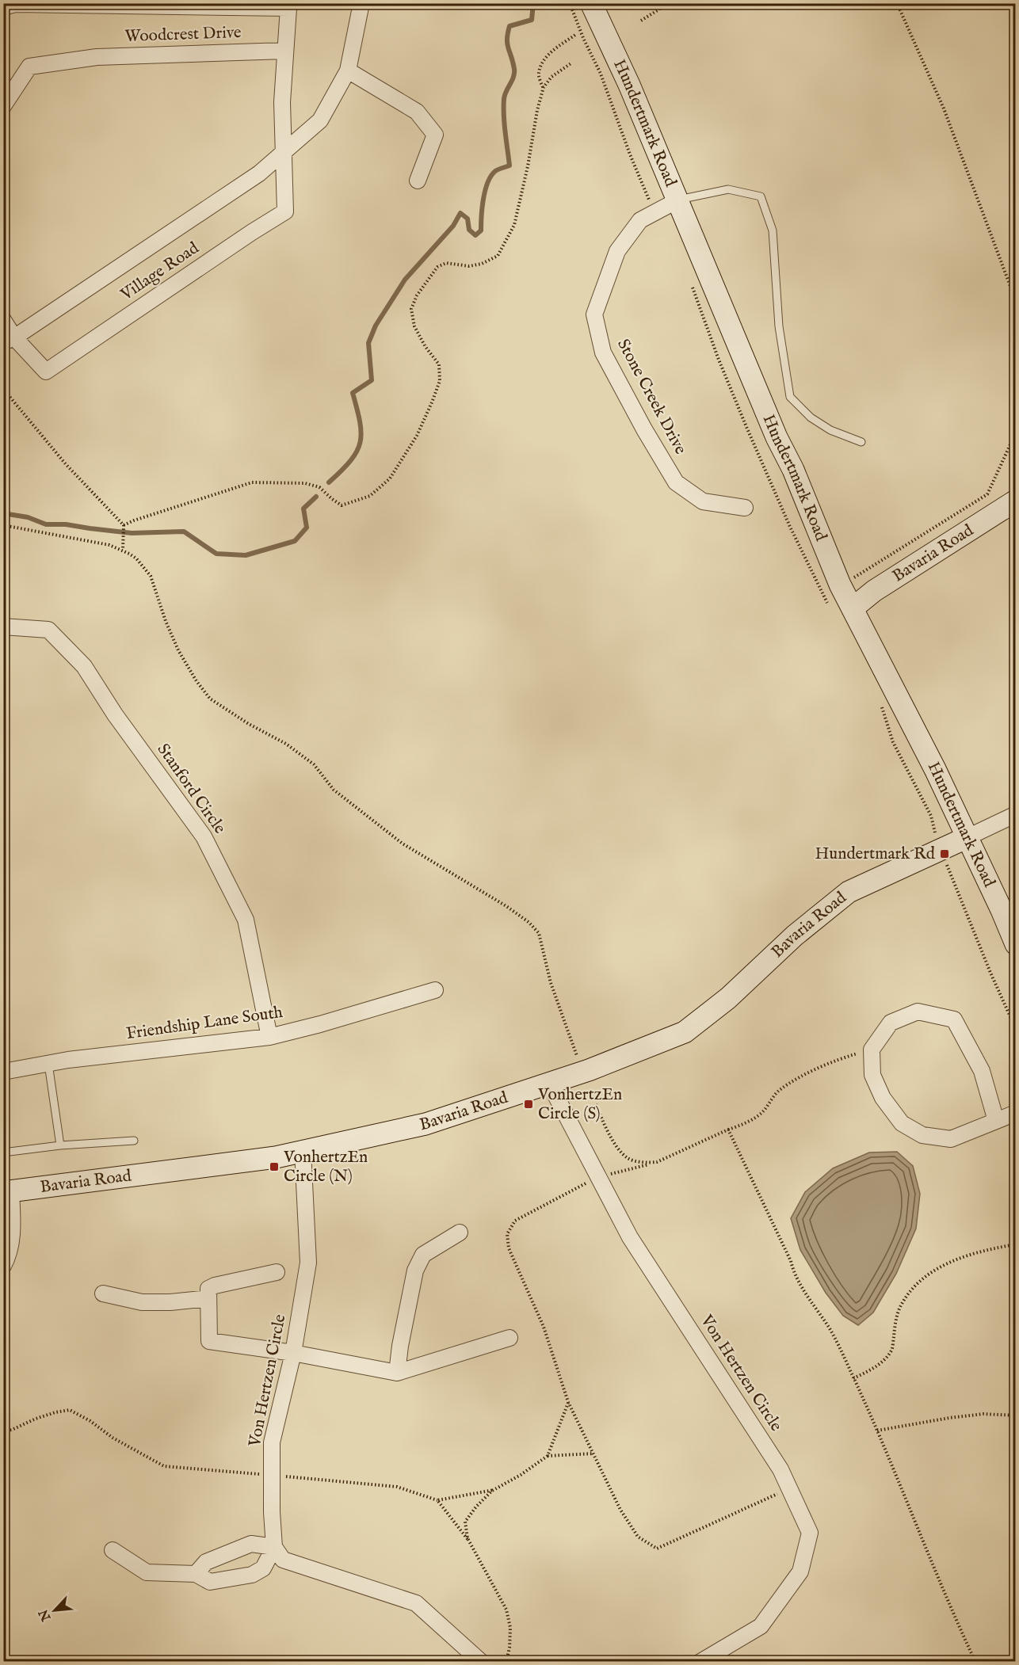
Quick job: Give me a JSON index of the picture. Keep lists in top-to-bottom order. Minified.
{"streets":{"street":["Woodcrest Drive","Hundertmark Road","Village Road","Stone Creek Drive","Bavaria Road","Stanford Circle","Friendship Lane South","Von Hertzen Circle"]},"crossings":[["Hundertmark Road","Stone Creek Drive"],["Hundertmark Road","Bavaria Road"],["Bavaria Road","Von Hertzen Circle"],["Stanford Circle","Friendship Lane South"]],"places":{"transit":["Hundertmark Rd","VonhertzEn Circle (S)","VonhertzEn Circle (N)"]},"north":"bottom left"}
